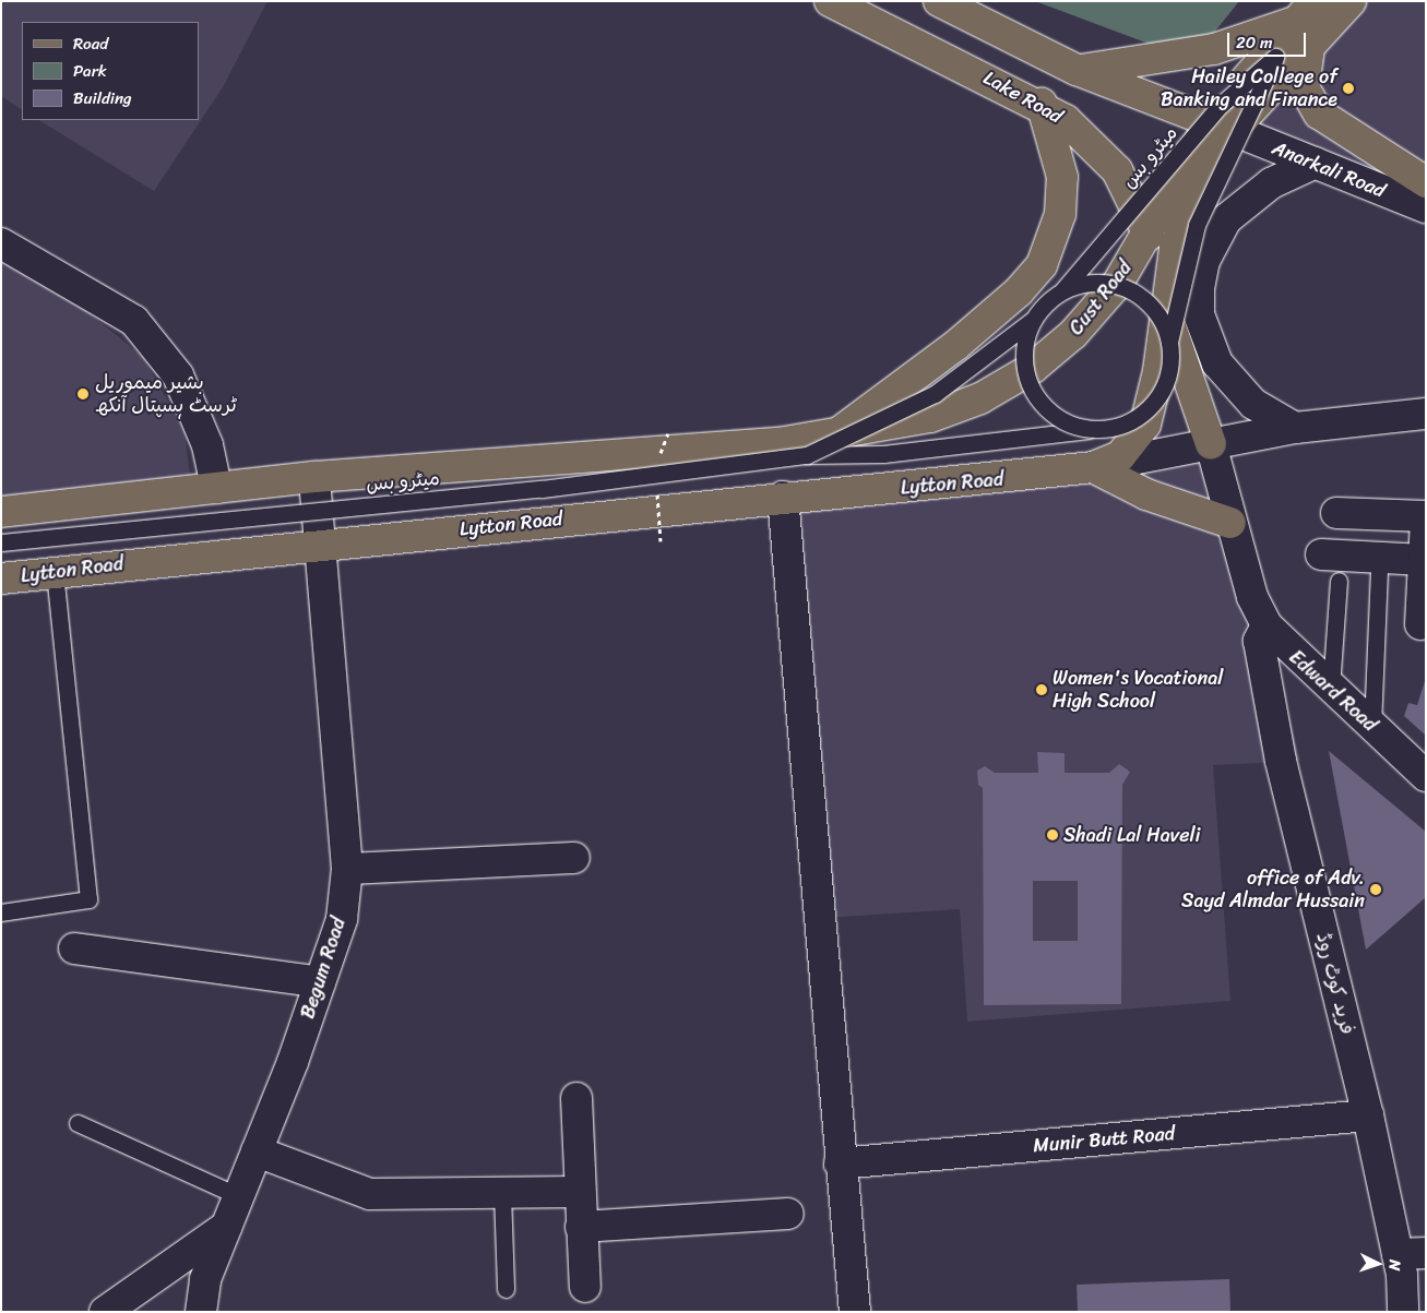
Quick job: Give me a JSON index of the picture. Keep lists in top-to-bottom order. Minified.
{"streets":{"main road":["Lake Road","Cust Road","Lytton Road"],"street":["Anarkali Road","Edward Road","Begum Road","فرید کوٹ روڈ","Munir Butt Road"],"lane":["میٹرو بس"]},"crossings":[["Lake Road","Cust Road"],["Lake Road","Edward Road"],["Anarkali Road","Cust Road"],["Cust Road","Lytton Road"],["Cust Road","Begum Road"],["Lytton Road","Begum Road"],["Edward Road","فرید کوٹ روڈ"],["فرید کوٹ روڈ","Munir Butt Road"]],"places":["Hailey College of Banking and Finance","بشیر میموریل ٹرسٹ ہسپتال آنکھ","Women's Vocational High School","Shadi Lal Haveli","office of Adv. Sayd Almdar Hussain"],"legend":["Road","Park","Building"],"scale_bar":"20 m","north":"right"}
